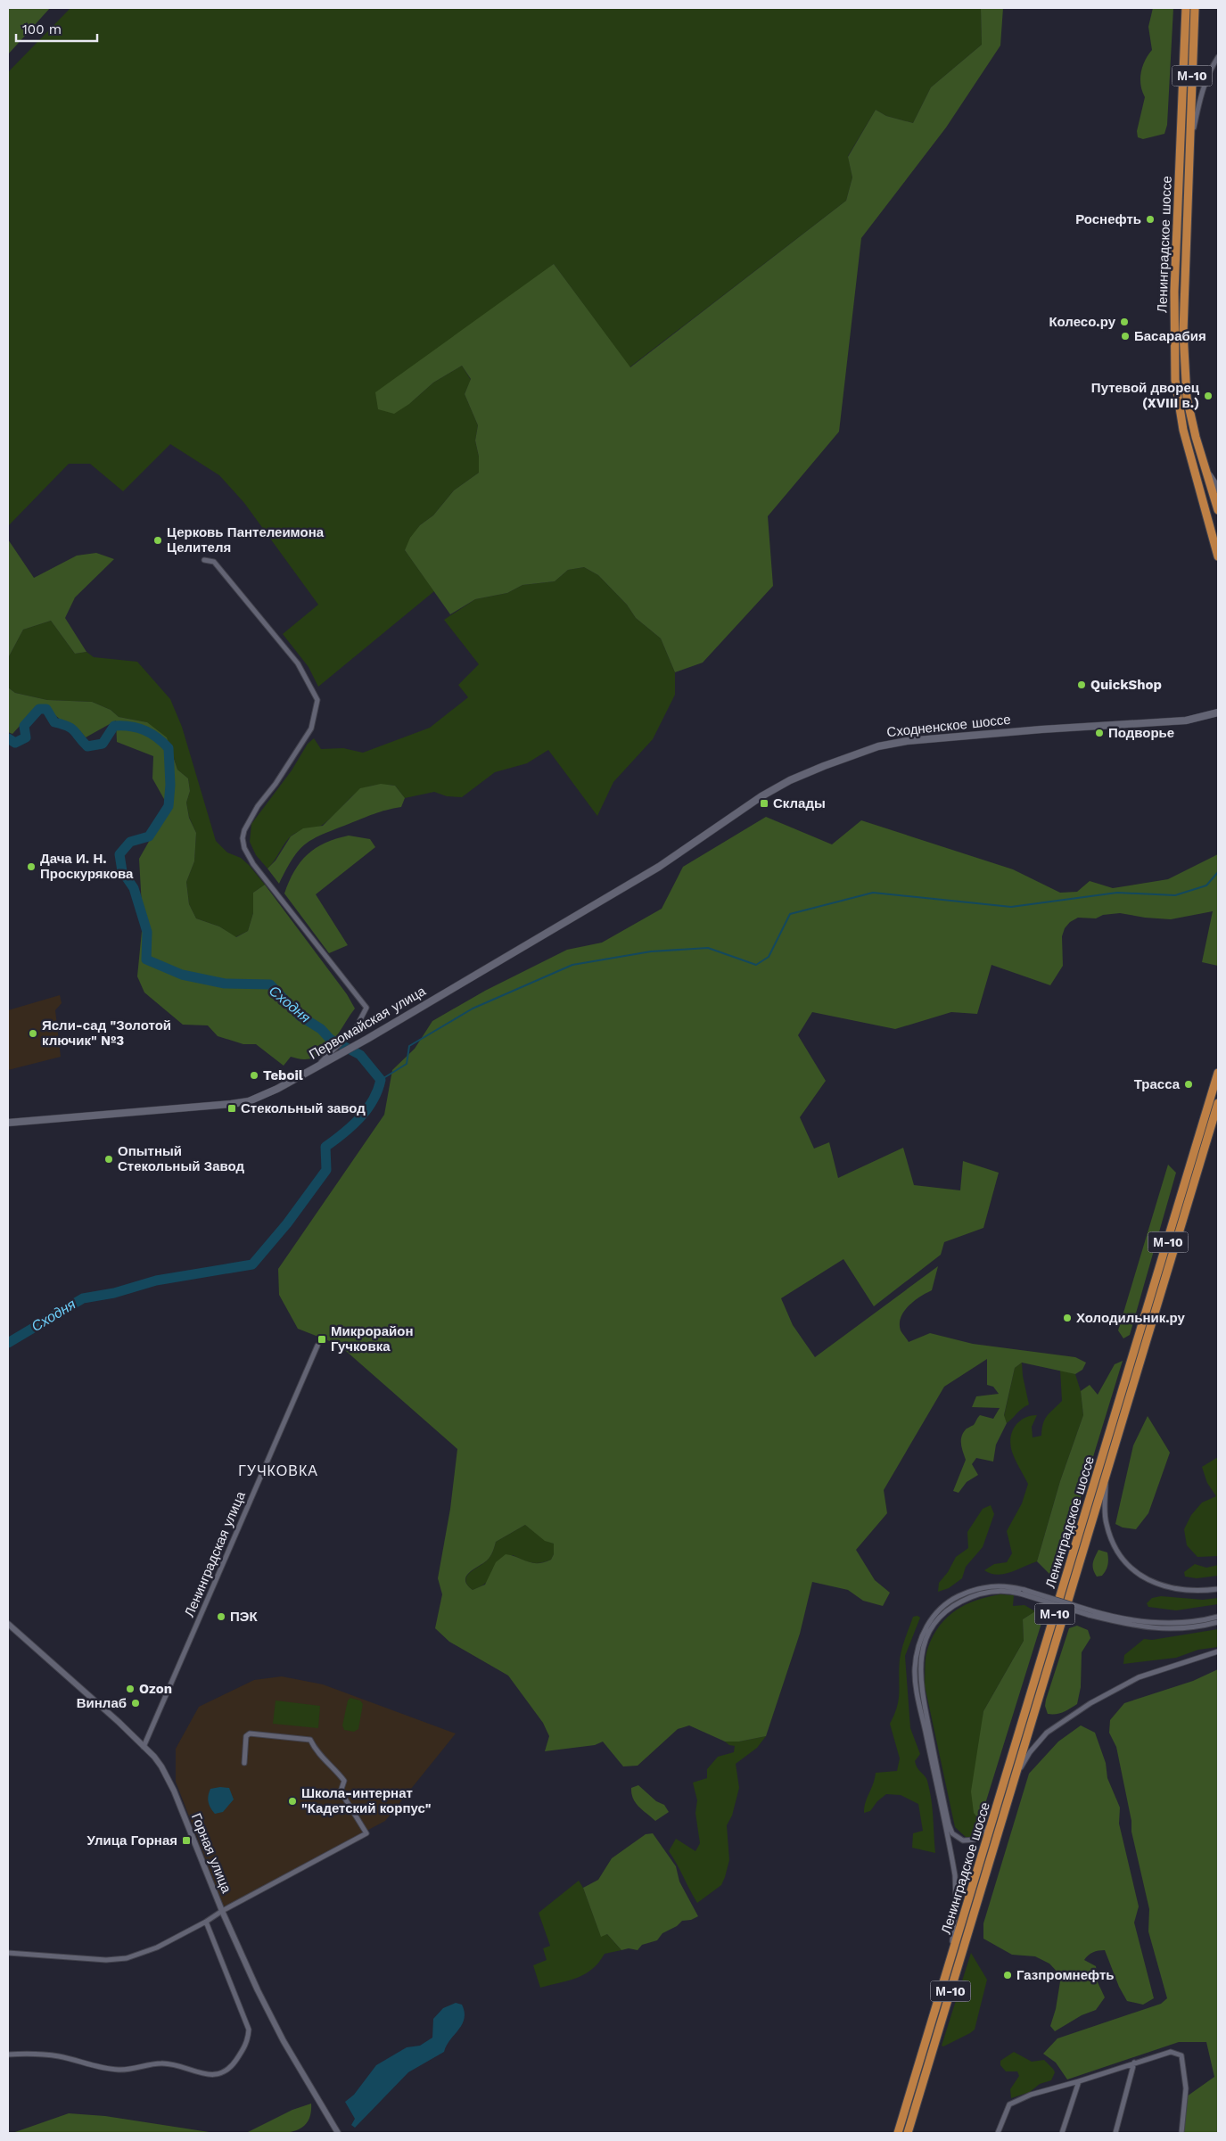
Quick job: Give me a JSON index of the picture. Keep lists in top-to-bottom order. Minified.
{"streets":{"highway":["М-10","Ленинградское шоссе"],"main road":["Сходненское шоссе","Первомайская улица"],"street":["Ленинградская улица","Горная улица"]},"crossings":[["Сходненское шоссе","Первомайская улица"],["Ленинградская улица","Горная улица"]],"districts":["ГУЧКОВКА"],"water":["Сходня"],"places":{"other":["Роснефть","Колесо.ру","Басарабия","Путевой дворец (XVIII в.)","Церковь Пантелеимона Целителя","QuickShop","Подворье","Дача И. Н. Проскурякова","Ясли-сад \"Золотой ключик\" №3","Teboil","Трасса","Опытный Стекольный Завод","Холодильник.ру","ПЭК","Ozon","Винлаб","Школа-интернат \"Кадетский корпус\"","Газпромнефть"],"transit":["Склады","Стекольный завод","Микрорайон Гучковка","Улица Горная"]},"scale_bar":"100 m"}
